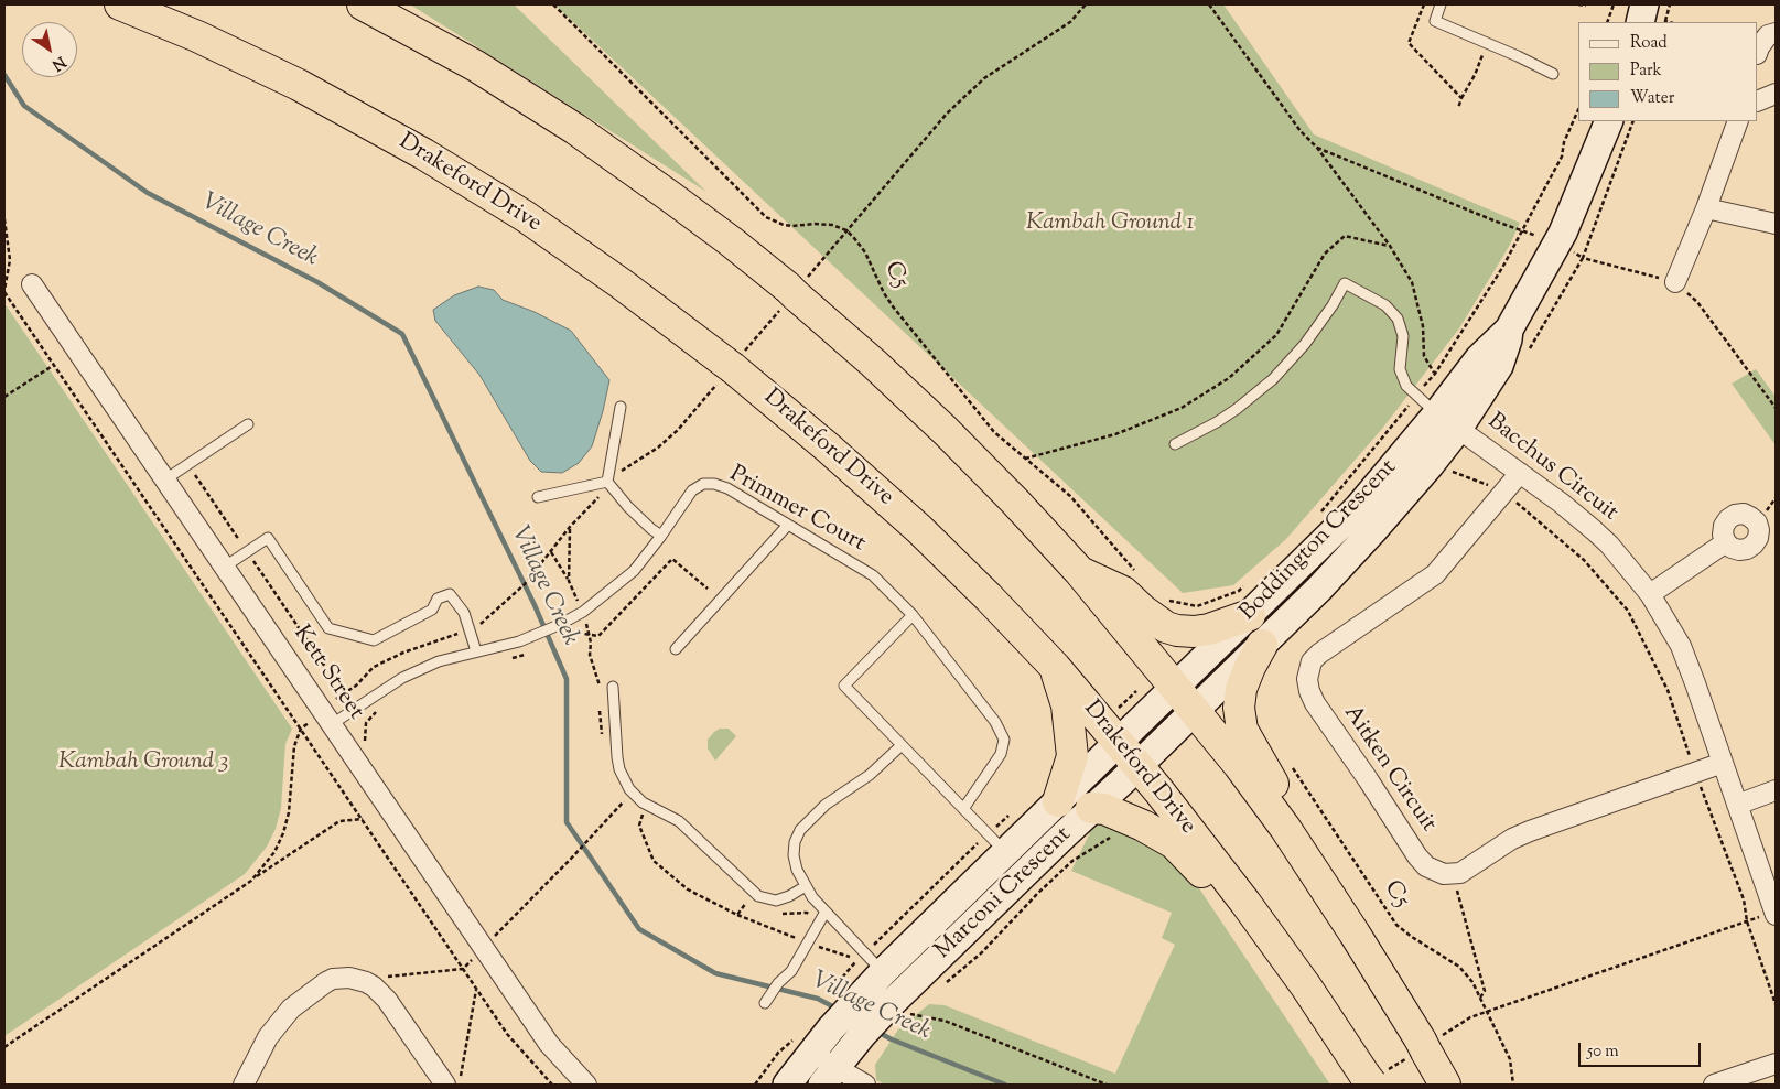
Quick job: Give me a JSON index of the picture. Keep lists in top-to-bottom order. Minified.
{"streets":{"highway":["Drakeford Drive"],"street":["Bacchus Circuit","Boddington Crescent","Kett Street","Aitken Circuit","Marconi Crescent"],"lane":["Primmer Court"],"path":["C5"]},"crossings":[["Drakeford Drive","Boddington Crescent"],["Drakeford Drive","Marconi Crescent"],["Bacchus Circuit","Boddington Crescent"],["Bacchus Circuit","Aitken Circuit"],["Primmer Court","Kett Street"],["Boddington Crescent","Marconi Crescent"]],"water":["Village Creek"],"parks":["Kambah Ground 1","Kambah Ground 3"],"legend":["Road","Park","Water"],"scale_bar":"50 m","north":"bottom right"}
